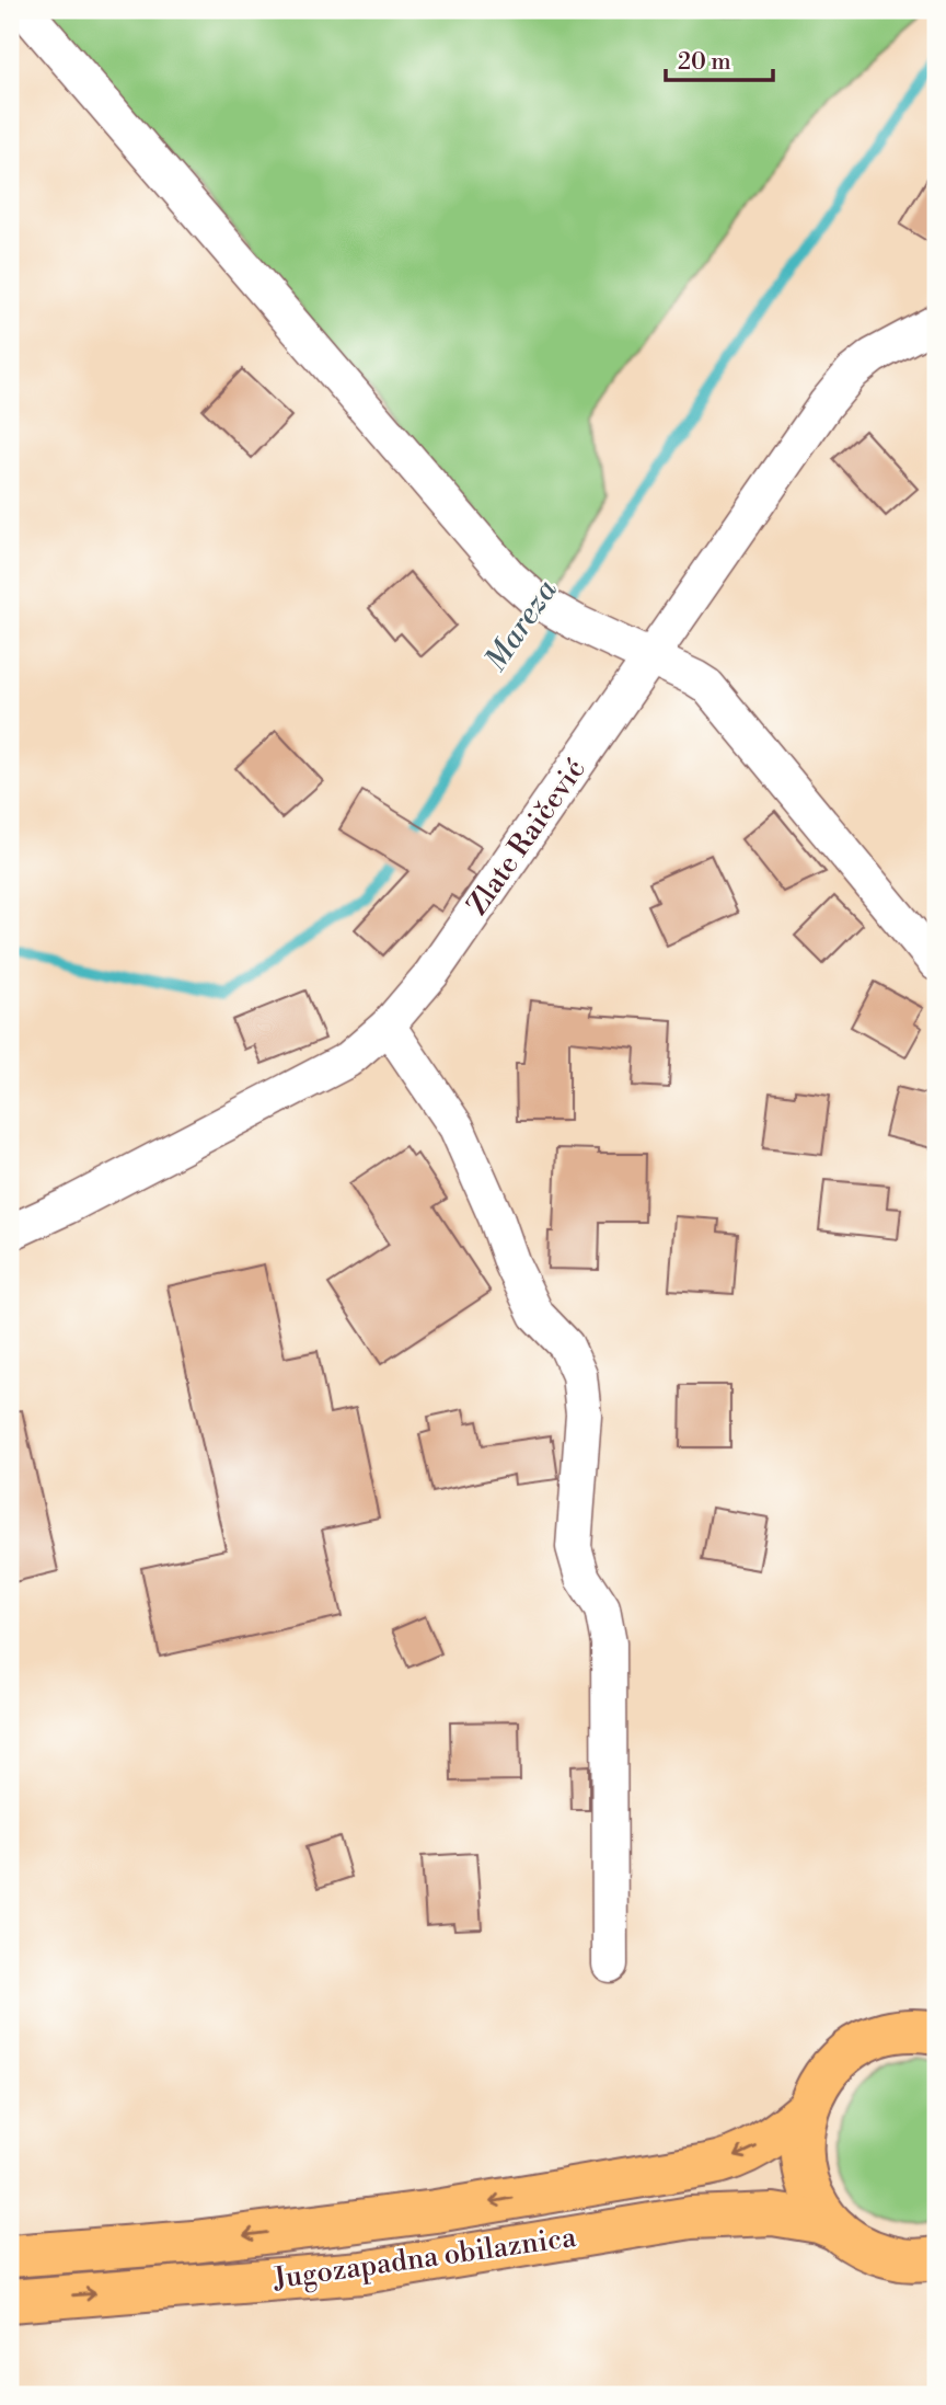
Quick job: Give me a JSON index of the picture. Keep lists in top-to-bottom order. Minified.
{"streets":{"main road":["Jugozapadna obilaznica"],"street":["Zlate Raičević"]},"water":["Mareza"],"scale_bar":"20 m"}
